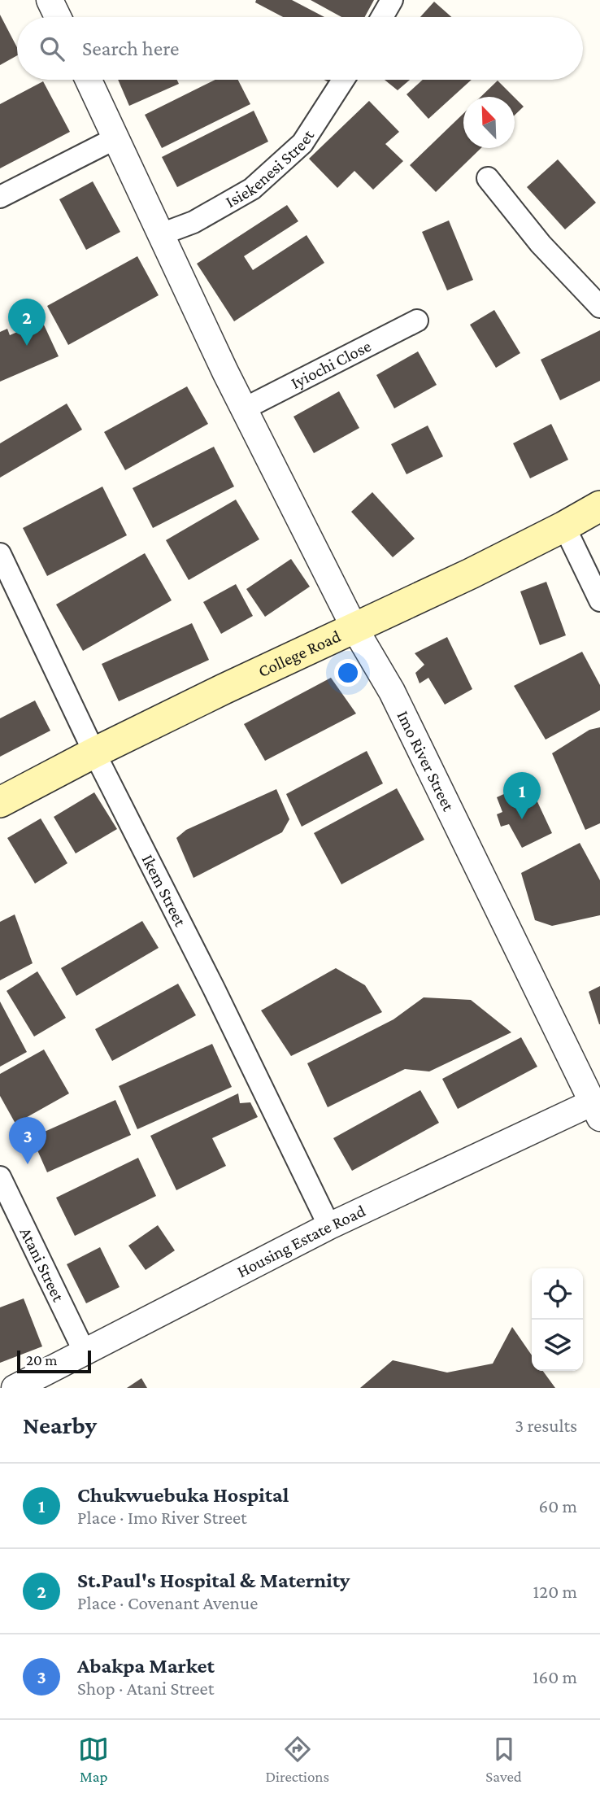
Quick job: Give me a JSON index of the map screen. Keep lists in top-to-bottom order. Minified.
{"streets":{"main road":["College Road"],"street":["Isiekenesi Street","Iyiochi Close","Imo River Street","Ikem Street","Housing Estate Road","Atani Street"]},"crossings":[["Isiekenesi Street","Imo River Street"],["Iyiochi Close","Imo River Street"],["College Road","Imo River Street"],["College Road","Ikem Street"],["Imo River Street","Housing Estate Road"],["Ikem Street","Housing Estate Road"],["Housing Estate Road","Atani Street"]],"scale_bar":"20 m","north":"top left","page":{"search":"Search here","pins":["2","1","3"],"scale":"20 m","heading":["Nearby","3 results"],"list":[{"mark":"1","name":"Chukwuebuka Hospital","note":"Place · Imo River Street","value":"60 m"},{"mark":"2","name":"St.Paul's Hospital & Maternity","note":"Place · Covenant Avenue","value":"120 m"},{"mark":"3","name":"Abakpa Market","note":"Shop · Atani Street","value":"160 m"}],"nav":["Map","Directions","Saved"]}}
